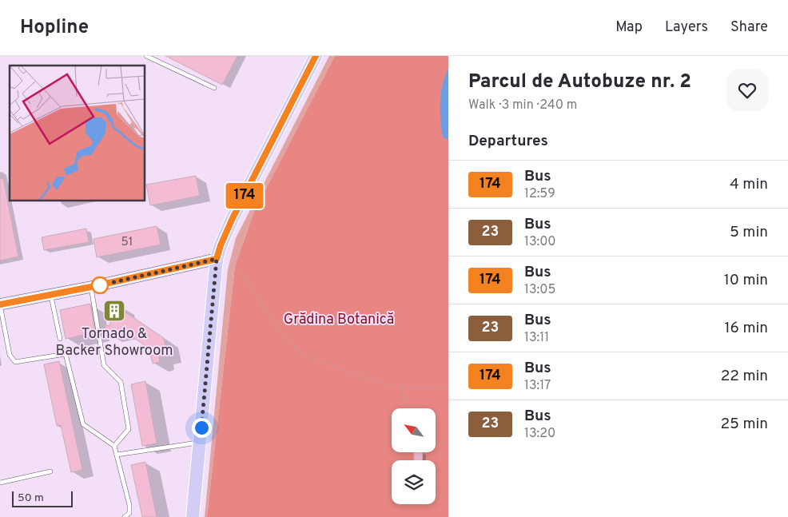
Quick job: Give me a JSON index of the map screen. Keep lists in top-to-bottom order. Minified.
{"parks":["Grădina Botanică"],"places":{"building":["Tornado & Backer Showroom"]},"lines":["bus line 174"],"house_numbers":["51"],"scale_bar":"50 m","north":"top left","page":{"header":"Hopline","nav":["Map","Layers","Share"],"on_map":"174","heading":[["Parcul de Autobuze nr. 2","Walk · 3 min · 240 m"],"Departures"],"list":[{"mark":"174","name":"Bus","note":"12:59","value":"4 min"},{"mark":"23","name":"Bus","note":"13:00","value":"5 min"},{"mark":"174","name":"Bus","note":"13:05","value":"10 min"},{"mark":"23","name":"Bus","note":"13:11","value":"16 min"},{"mark":"174","name":"Bus","note":"13:17","value":"22 min"},{"mark":"23","name":"Bus","note":"13:20","value":"25 min"}],"scale":"50 m"}}
